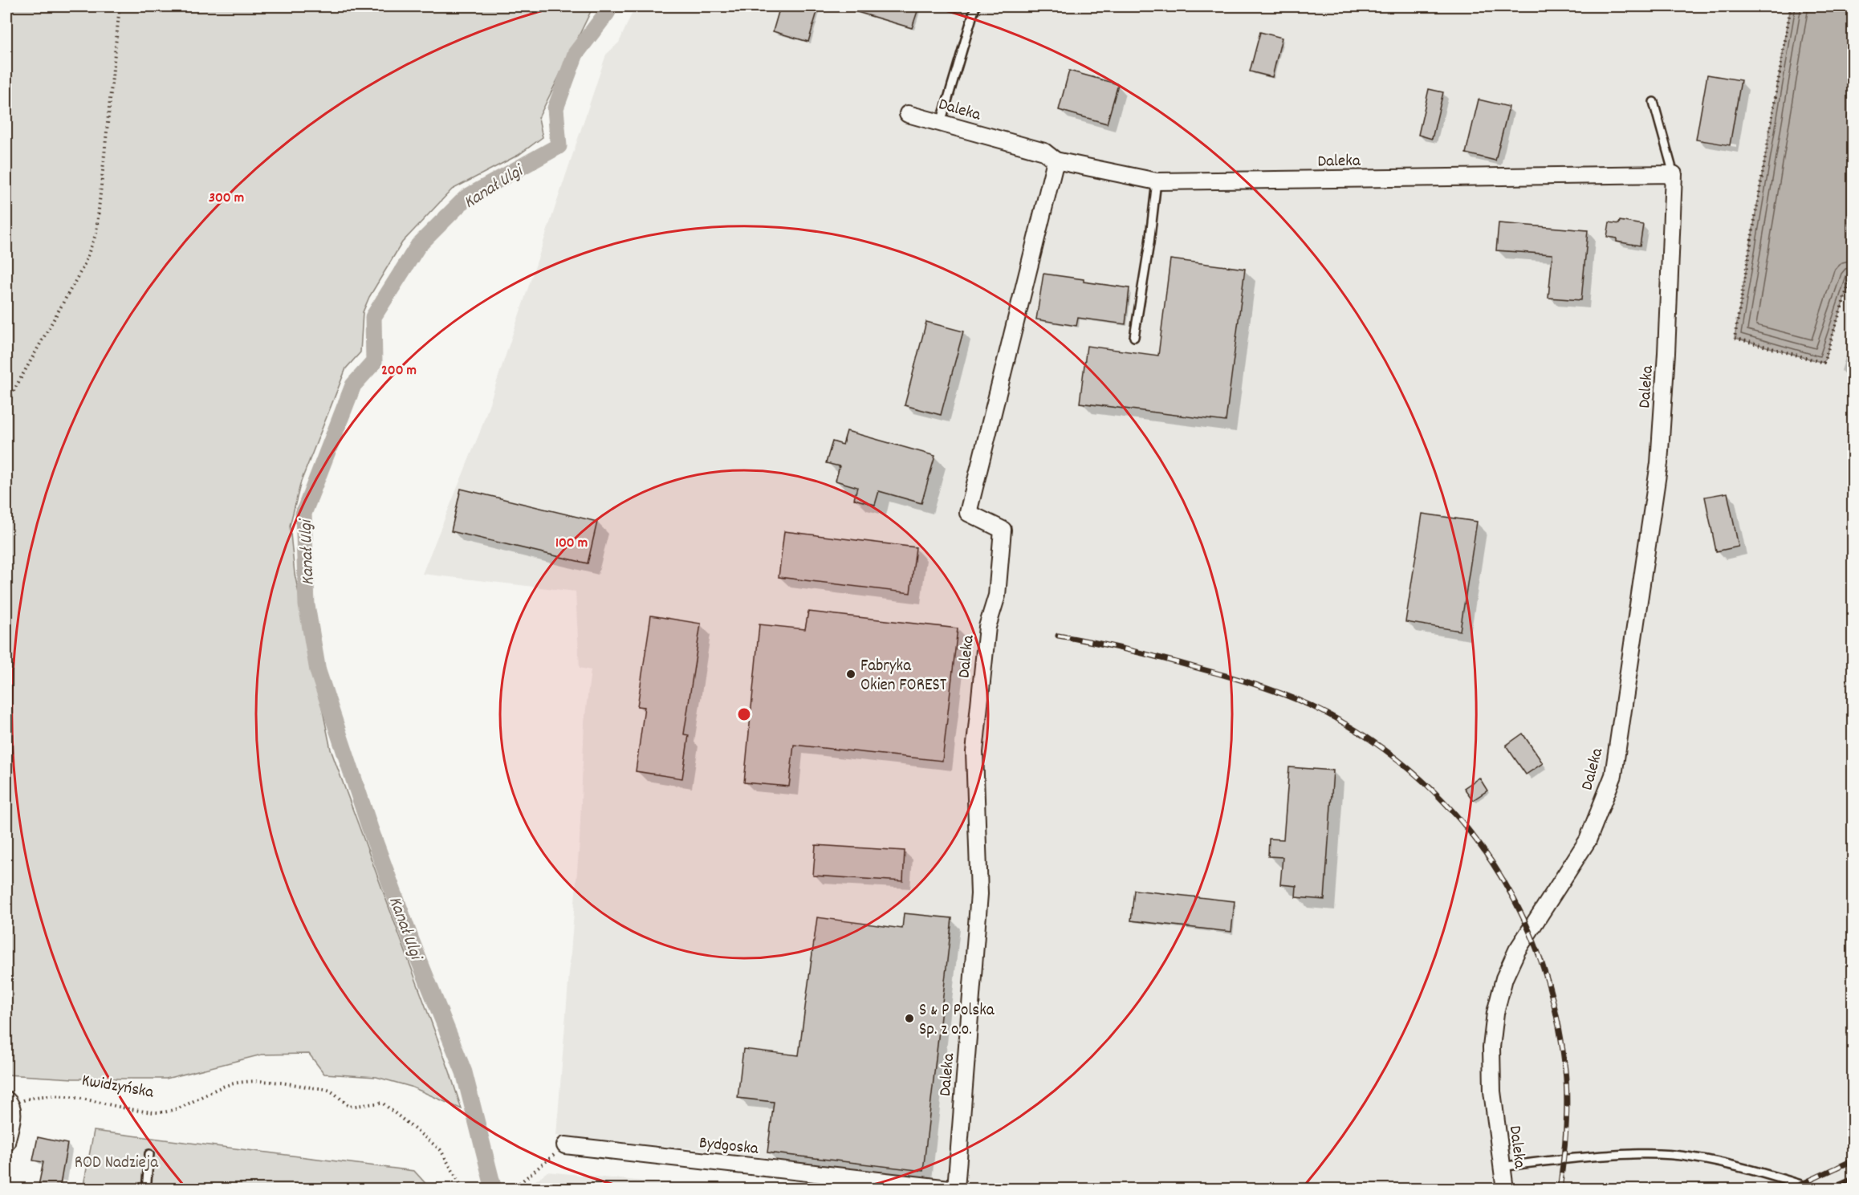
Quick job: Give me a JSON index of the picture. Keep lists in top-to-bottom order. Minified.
{"streets":{"street":["Daleka","Bydgoska"],"path":["Kwidzyńska"]},"crossings":[["Daleka","Bydgoska"]],"water":["Kanał Ulgi"],"parks":["ROD Nadzieja"],"places":["Fabryka Okien FOREST","S & P Polska Sp. z o.o."],"rings":["300 m","200 m","100 m"]}
